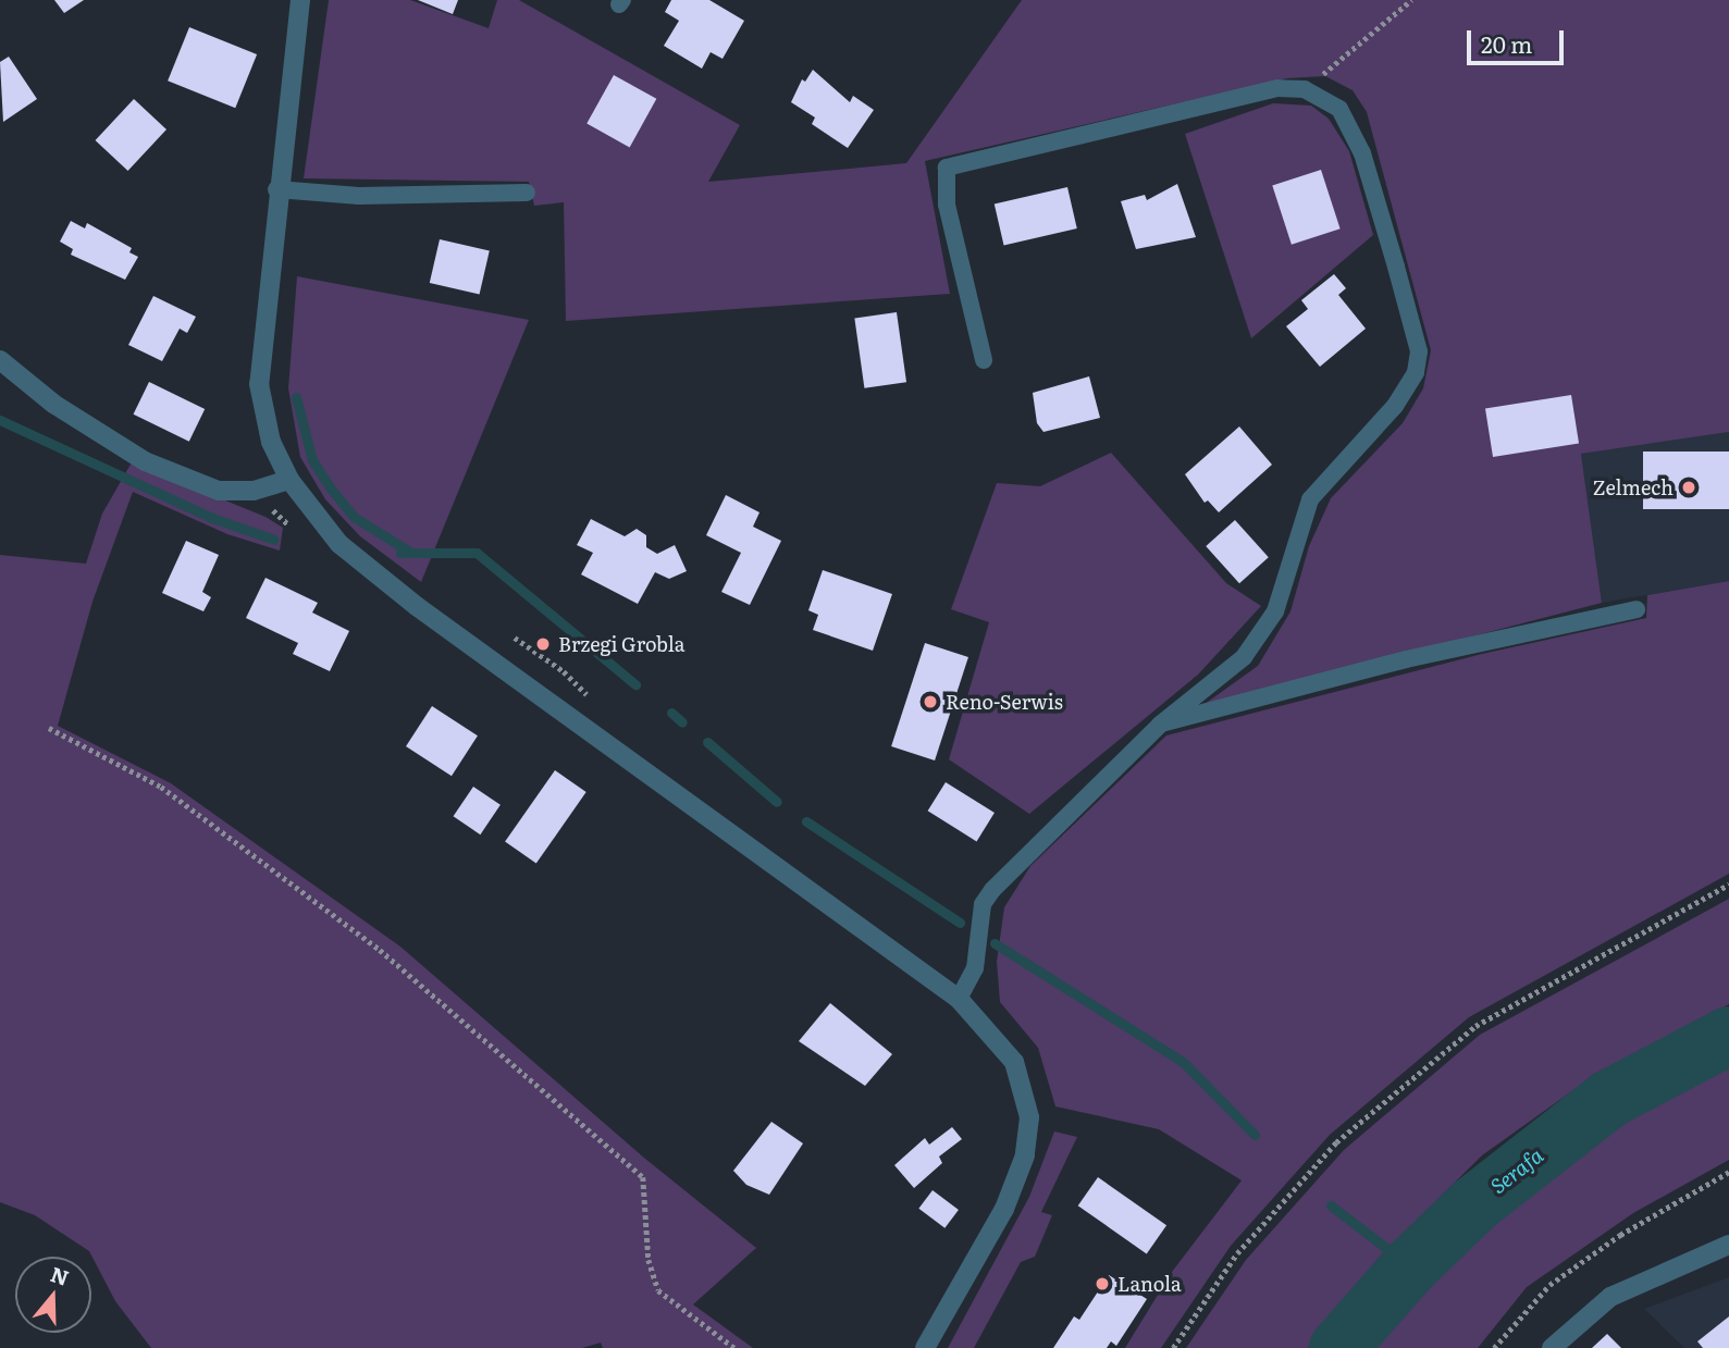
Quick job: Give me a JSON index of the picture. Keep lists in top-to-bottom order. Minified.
{"water":["Serafa"],"places":["Zelmech","Brzegi Grobla","Reno-Serwis","Lanola"],"scale_bar":"20 m","north":"top"}
